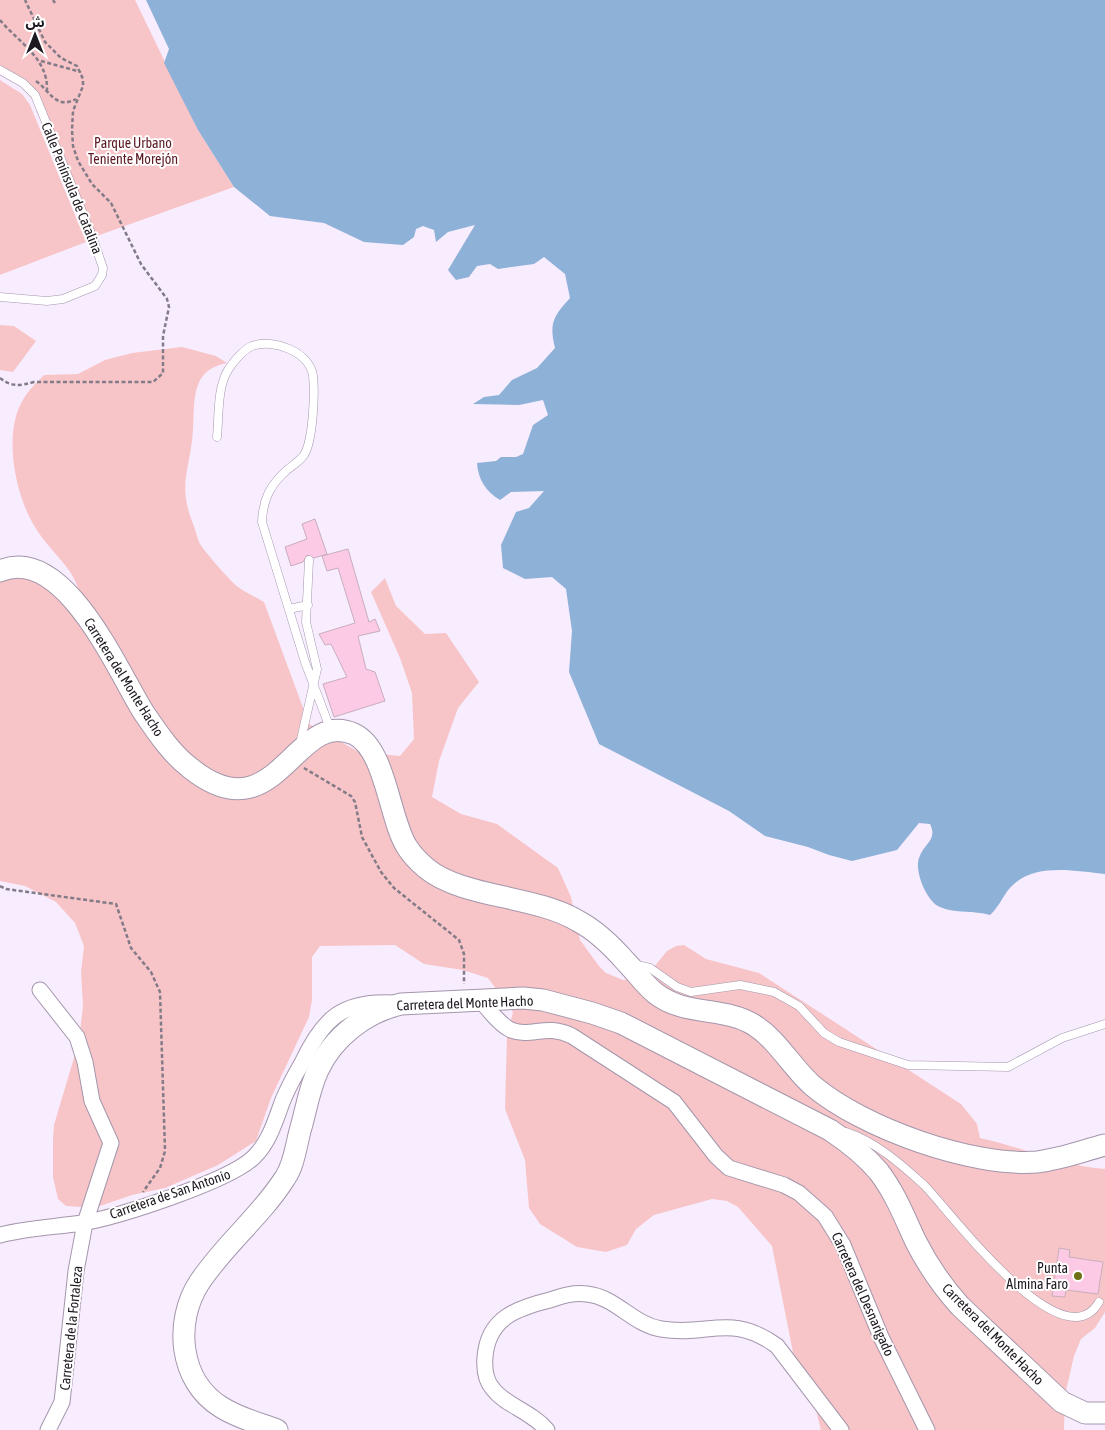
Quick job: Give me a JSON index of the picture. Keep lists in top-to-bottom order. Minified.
{"streets":{"main road":["Carretera del Monte Hacho"],"street":["Carretera de San Antonio","Carretera del Desnarigado","Carretera de la Fortaleza"],"lane":["Calle Península de Catalina"]},"crossings":[["Carretera del Monte Hacho","Carretera de San Antonio"],["Carretera del Monte Hacho","Carretera del Desnarigado"],["Carretera de San Antonio","Carretera de la Fortaleza"]],"parks":["Parque Urbano Teniente Morejón"],"places":["Punta Almina Faro"],"north":"top"}
